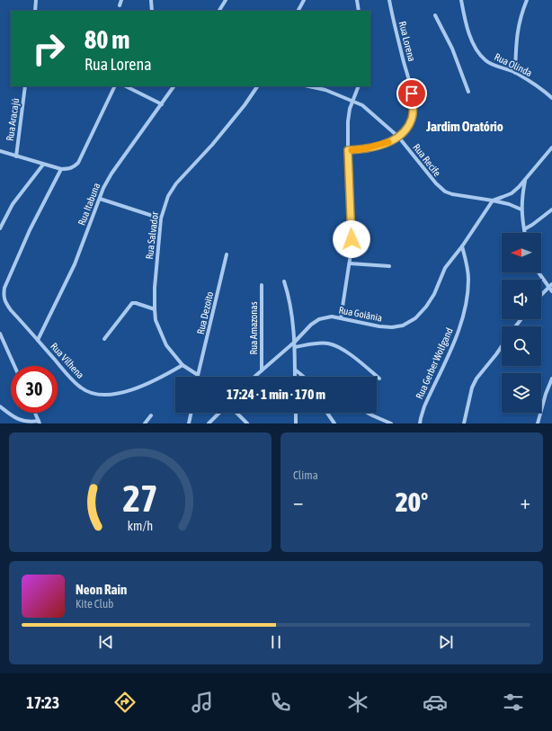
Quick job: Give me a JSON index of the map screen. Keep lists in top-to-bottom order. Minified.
{"streets":{"street":["Rua Lorena","Rua Olinda","Rua Aracajú","Rua Recife","Rua Itabuna","Rua Salvador","Rua Dezoito","Rua Goiânia","Rua Amazonas","Rua Vilhena","Rua Gerber Wolfgand"]},"crossings":[["Rua Lorena","Rua Recife"],["Rua Recife","Rua Goiânia"],["Rua Itabuna","Rua Vilhena"],["Rua Salvador","Rua Dezoito"],["Rua Salvador","Rua Vilhena"],["Rua Goiânia","Rua Amazonas"],["Rua Goiânia","Rua Gerber Wolfgand"]],"districts":["Jardim Oratório"],"north":"left","page":{"turn":["80 m","Rua Lorena"],"limit":"30","trip":"17:24 · 1 min · 170 m","tile":"Clima","heat":["−","20°","+"],"song":["Neon Rain","Kite Club"],"tabs":"17:23","gauge":["27","km/h"]}}
